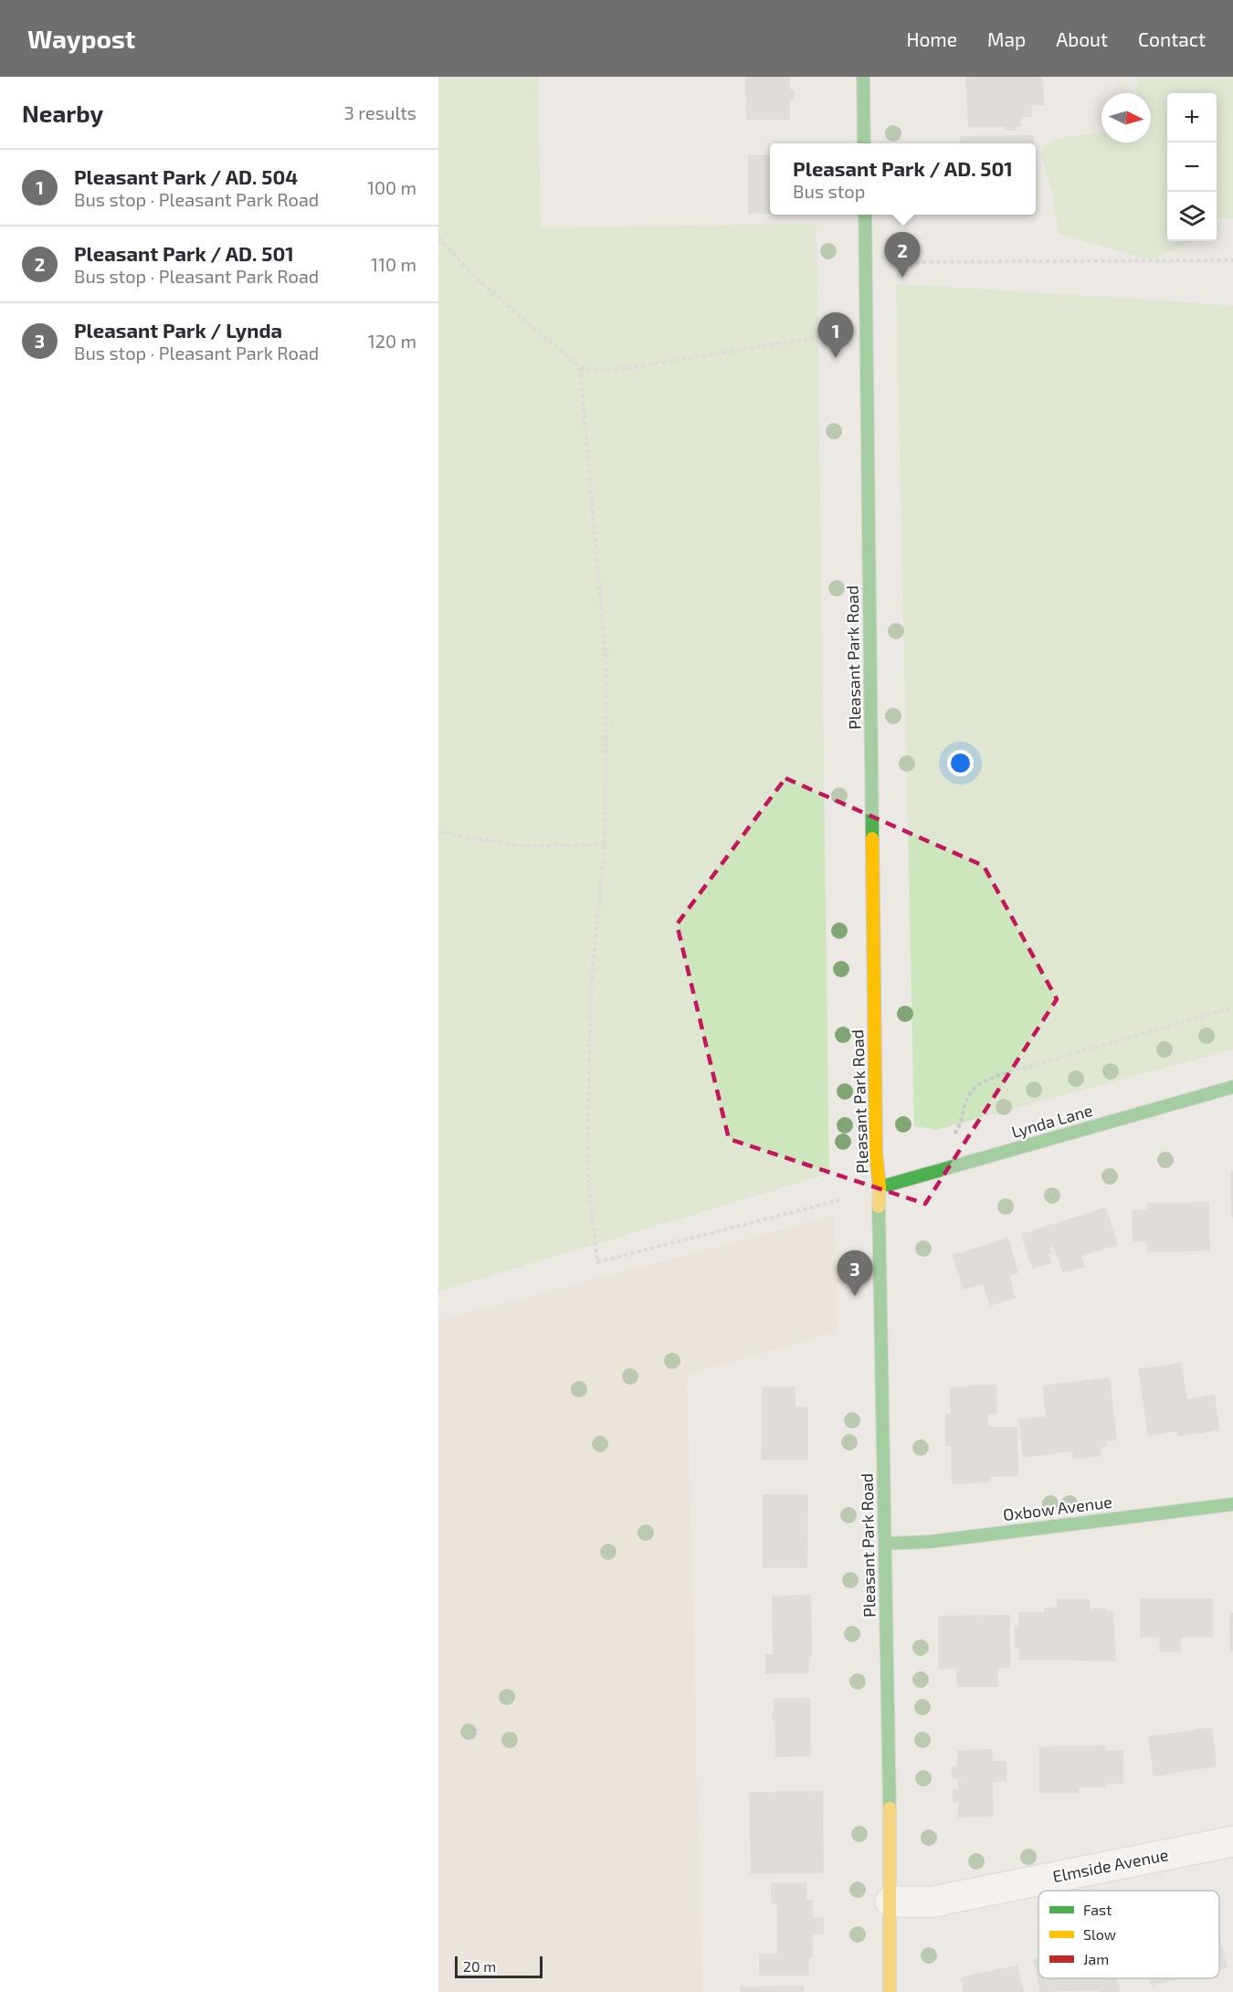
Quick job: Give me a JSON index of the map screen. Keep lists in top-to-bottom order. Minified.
{"streets":{"street":["Pleasant Park Road","Lynda Lane","Oxbow Avenue","Elmside Avenue"]},"crossings":[["Pleasant Park Road","Lynda Lane"],["Pleasant Park Road","Oxbow Avenue"],["Pleasant Park Road","Elmside Avenue"]],"legend":["Fast","Slow","Jam"],"scale_bar":"20 m","north":"right","page":{"header":"Waypost","nav":["Home","Map","About","Contact"],"heading":["Nearby","3 results"],"map_buttons":["+","−"],"popup":["Pleasant Park / AD. 501","Bus stop"],"list":[{"mark":"1","name":"Pleasant Park / AD. 504","note":"Bus stop · Pleasant Park Road","value":"100 m"},{"mark":"2","name":"Pleasant Park / AD. 501","note":"Bus stop · Pleasant Park Road","value":"110 m"},{"mark":"3","name":"Pleasant Park / Lynda","note":"Bus stop · Pleasant Park Road","value":"120 m"}],"pins":["2","1","3"],"scale":"20 m"}}
